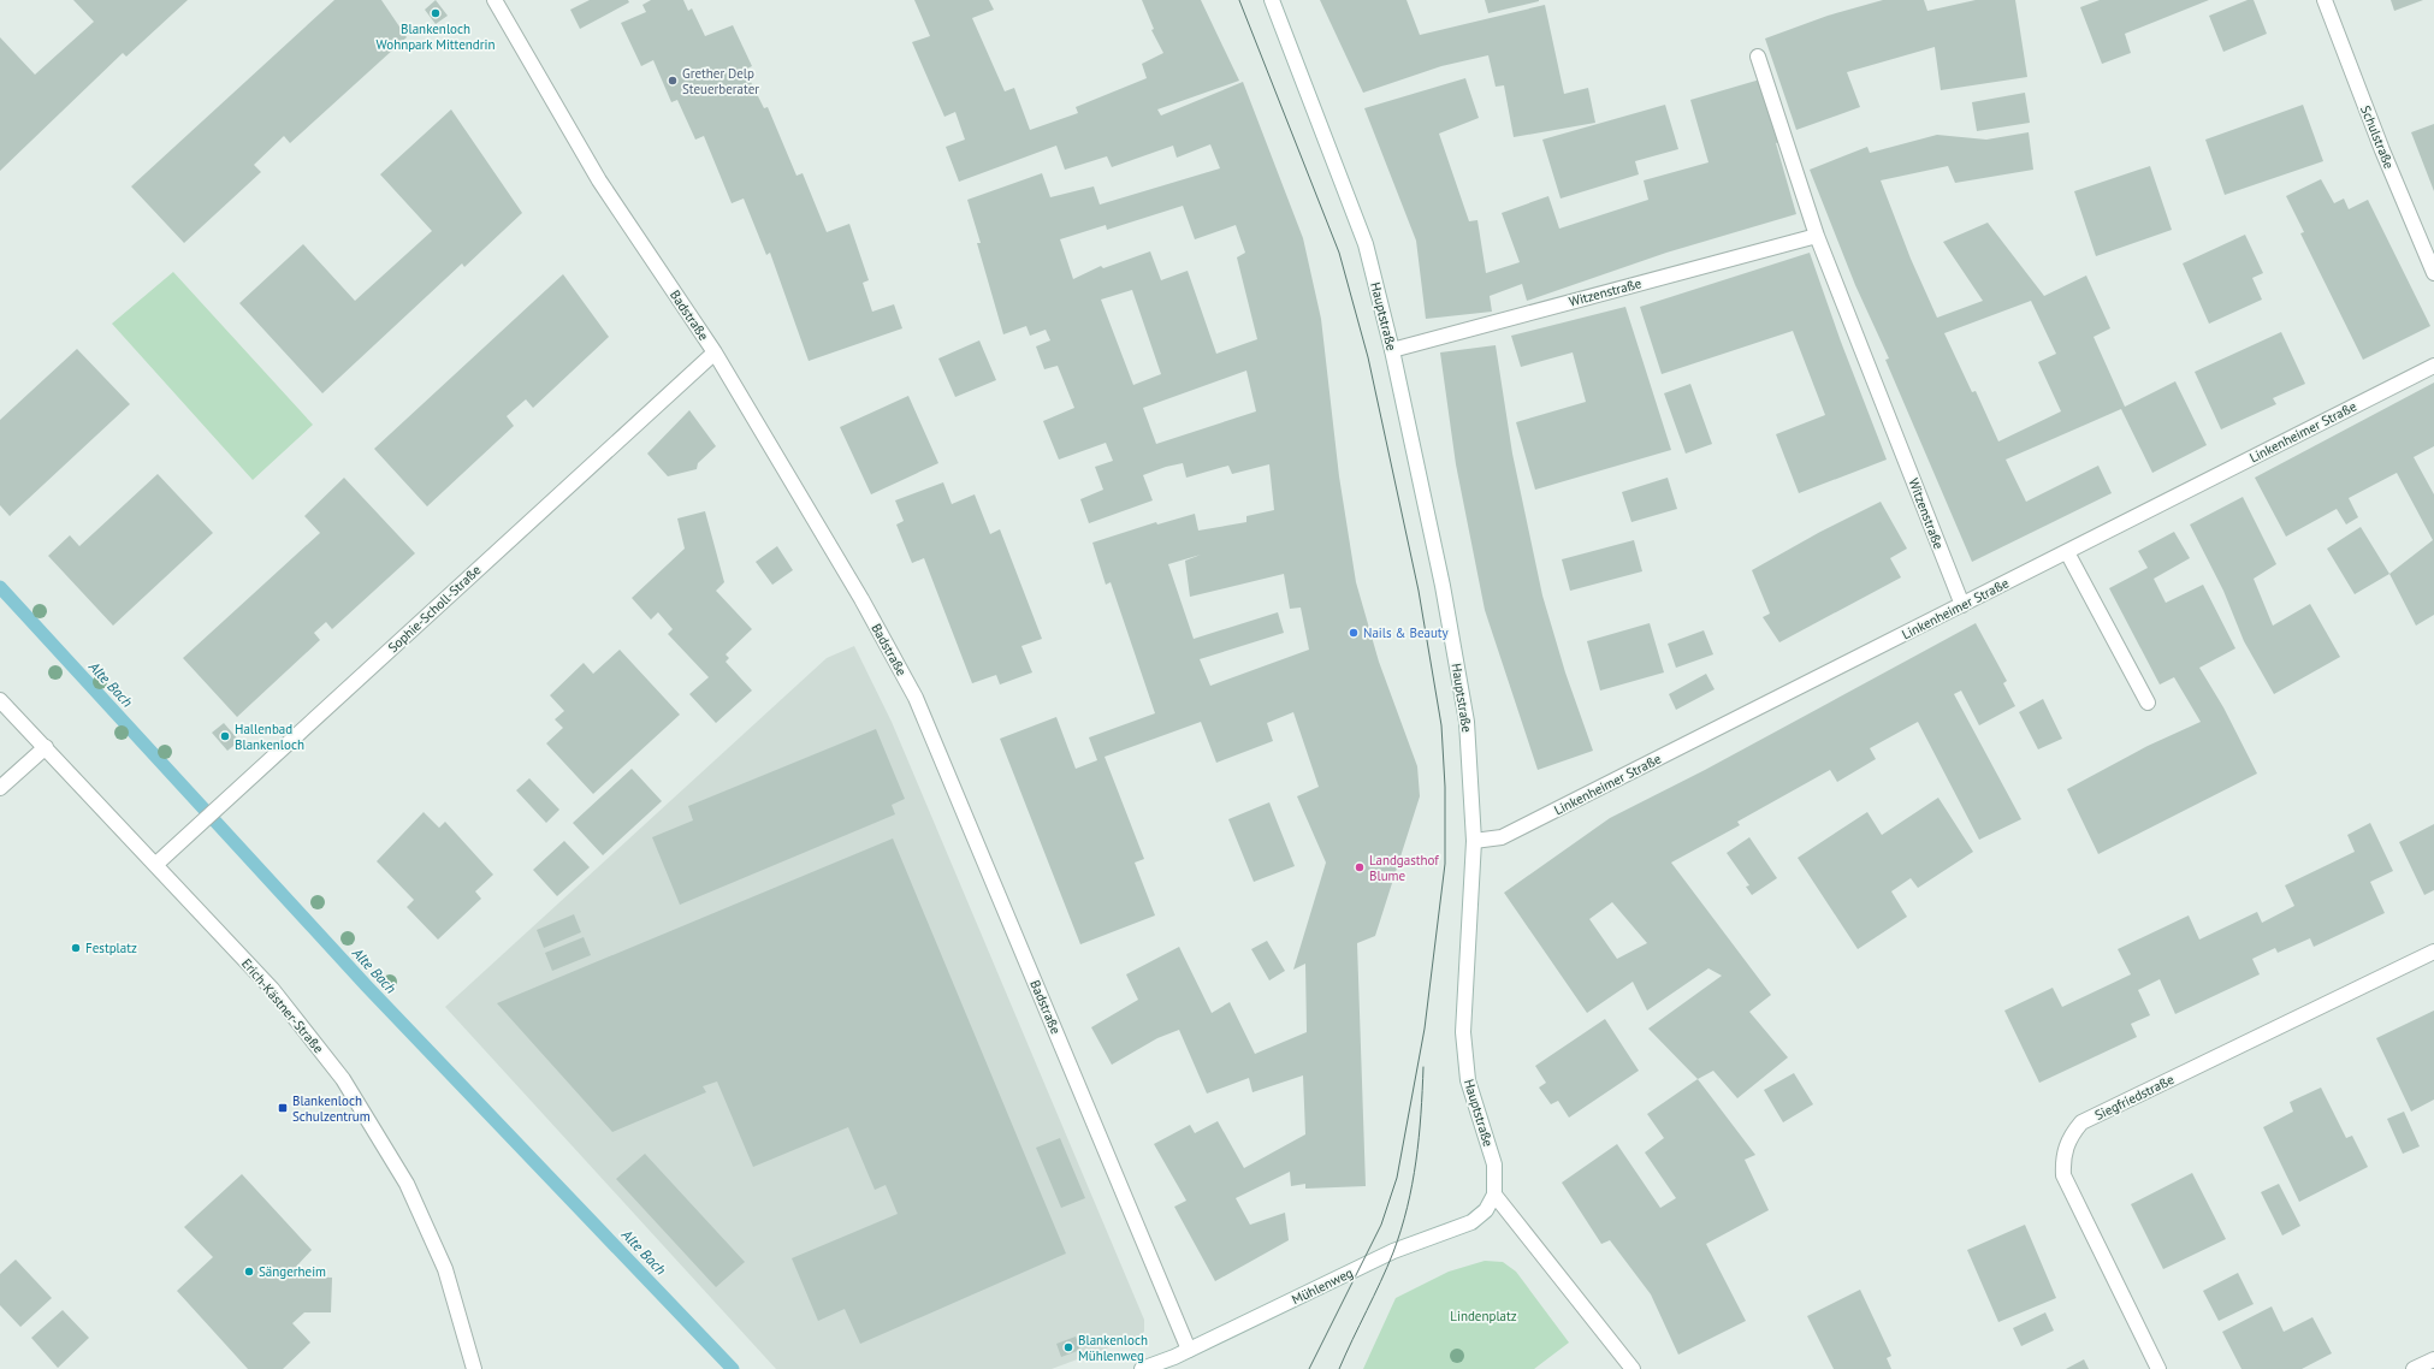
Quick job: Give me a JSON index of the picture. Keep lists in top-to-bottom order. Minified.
{"streets":{"street":["Schulstraße","Witzenstraße","Badstraße","Hauptstraße","Linkenheimer Straße","Sophie-Scholl-Straße","Erich-Kästner-Straße","Siegfriedstraße","Mühlenweg"]},"crossings":[["Witzenstraße","Hauptstraße"],["Witzenstraße","Linkenheimer Straße"],["Badstraße","Sophie-Scholl-Straße"],["Badstraße","Mühlenweg"],["Hauptstraße","Linkenheimer Straße"],["Hauptstraße","Mühlenweg"],["Sophie-Scholl-Straße","Erich-Kästner-Straße"]],"water":["Alte Bach"],"parks":["Lindenplatz"],"places":{"other":["Blankenloch Wohnpark Mittendrin","Grether Delp Steuerberater","Nails & Beauty","Hallenbad Blankenloch","Landgasthof Blume","Festplatz","Sängerheim","Blankenloch Mühlenweg"],"transit":["Blankenloch Schulzentrum"]}}
